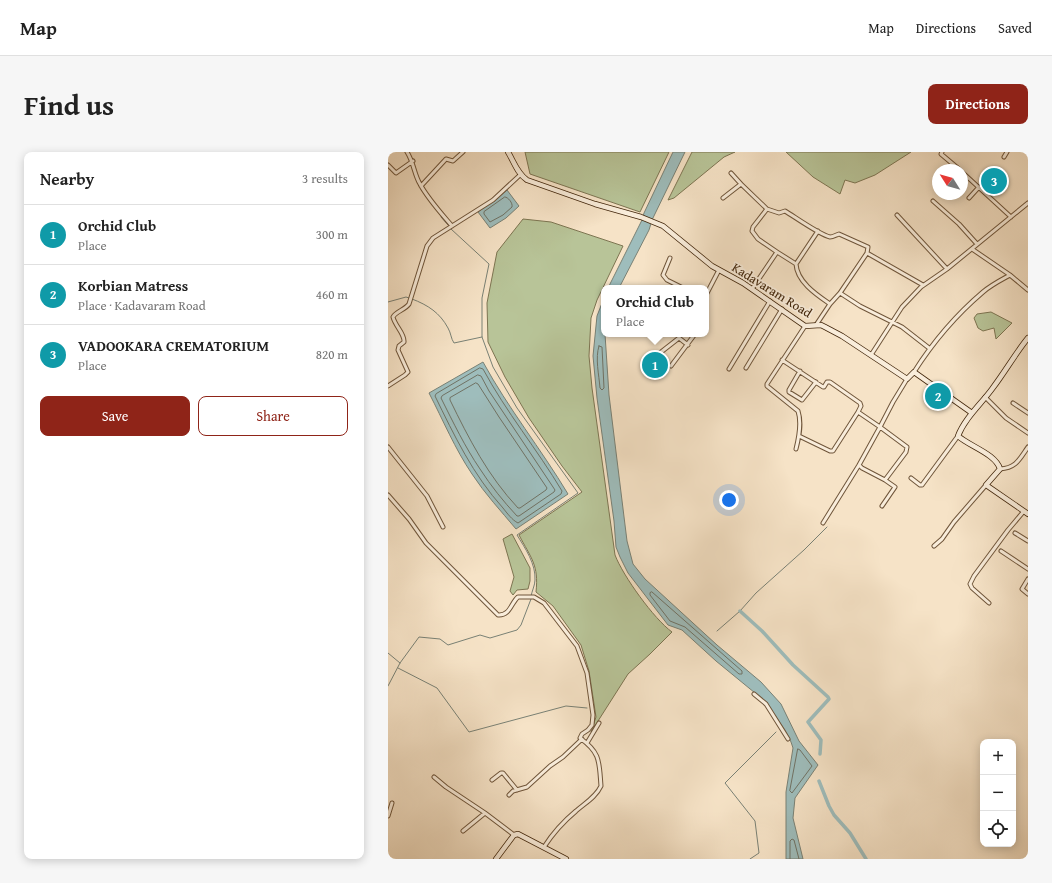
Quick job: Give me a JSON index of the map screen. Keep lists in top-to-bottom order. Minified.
{"streets":{"main road":["Kadavaram Road"]},"north":"top left","page":{"header":"Map","nav":["Map","Directions","Saved"],"title":"Find us","buttons":["Directions",["Save","Share"]],"heading":["Nearby","3 results"],"pins":["3","1","2"],"list":[{"mark":"1","name":"Orchid Club","note":"Place","value":"300 m"},{"mark":"2","name":"Korbian Matress","note":"Place · Kadavaram Road","value":"460 m"},{"mark":"3","name":"VADOOKARA CREMATORIUM","note":"Place","value":"820 m"}],"popup":["Orchid Club","Place"],"map_buttons":["+","−"]}}
